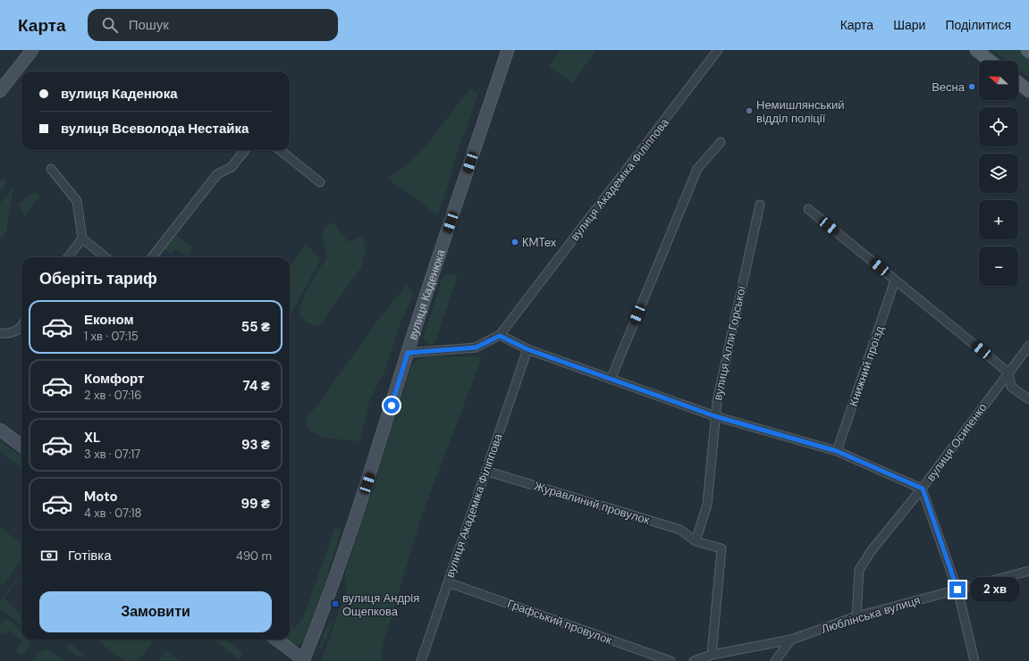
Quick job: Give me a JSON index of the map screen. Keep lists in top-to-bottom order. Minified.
{"streets":{"street":["вулиця Академіка Філіппова","вулиця Каденюка","вулиця Алли Горської","Книжний проїзд","вулиця Осипенко","Журавлиний провулок","Люблінська вулиця","Графський провулок"]},"crossings":[["вулиця Академіка Філіппова","вулиця Каденюка"],["вулиця Академіка Філіппова","Журавлиний провулок"],["вулиця Академіка Філіппова","Графський провулок"],["вулиця Алли Горської","Журавлиний провулок"],["вулиця Осипенко","Люблінська вулиця"]],"places":{"other":["Весна","Немишлянський відділ поліції","KMTex"],"transit":["вулиця Андрія Ощепкова"]},"north":"left","page":{"header":"Карта","search":"Пошук","nav":["Карта","Шари","Поділитися"],"map_buttons":["+","−"],"banner":["вулиця Каденюка","вулиця Всеволода Нестайка"],"heading":"Оберіть тариф","list":[{"name":"Економ","note":"1 хв · 07:15","value":"55 ₴"},{"name":"Комфорт","note":"2 хв · 07:16","value":"74 ₴"},{"name":"XL","note":"3 хв · 07:17","value":"93 ₴"},{"name":"Moto","note":"4 хв · 07:18","value":"99 ₴"}],"pay":["Готівка","490 m"],"bubble":"2 хв","buttons":"Замовити"}}
